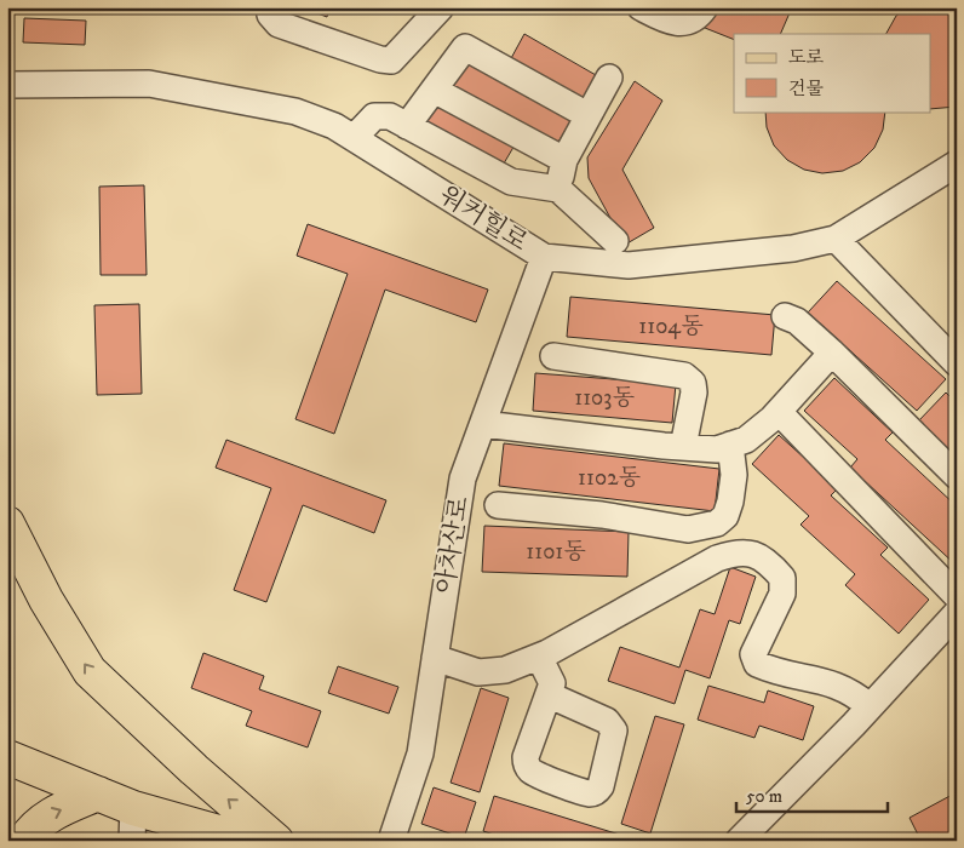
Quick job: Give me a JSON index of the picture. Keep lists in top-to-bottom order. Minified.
{"streets":{"street":["워커힐로","아차산로"]},"crossings":[["워커힐로","아차산로"]],"house_numbers":["1104동","1103동","1102동","1101동"],"legend":["도로","건물"],"scale_bar":"50 m"}
